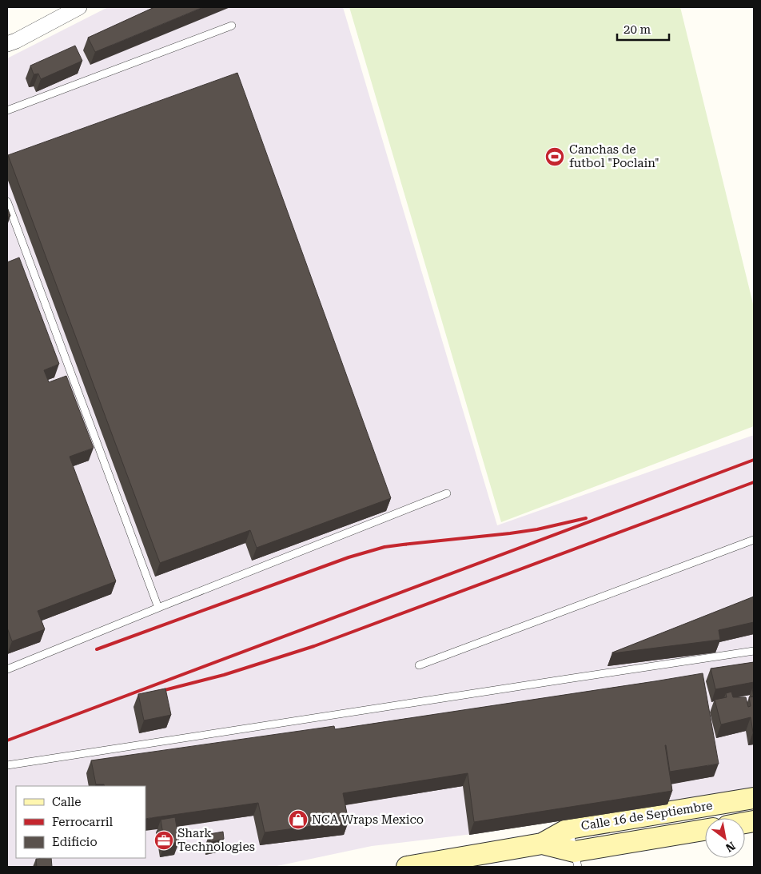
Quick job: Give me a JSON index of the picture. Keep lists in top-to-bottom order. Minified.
{"streets":{"main road":["Calle 16 de Septiembre"]},"places":{"sports":["Canchas de futbol \"Poclain\""],"shop":["NCA Wraps Mexico"],"office":["Shark Technologies"]},"legend":["Calle","Ferrocarril","Edificio"],"scale_bar":"20 m","north":"bottom right"}
